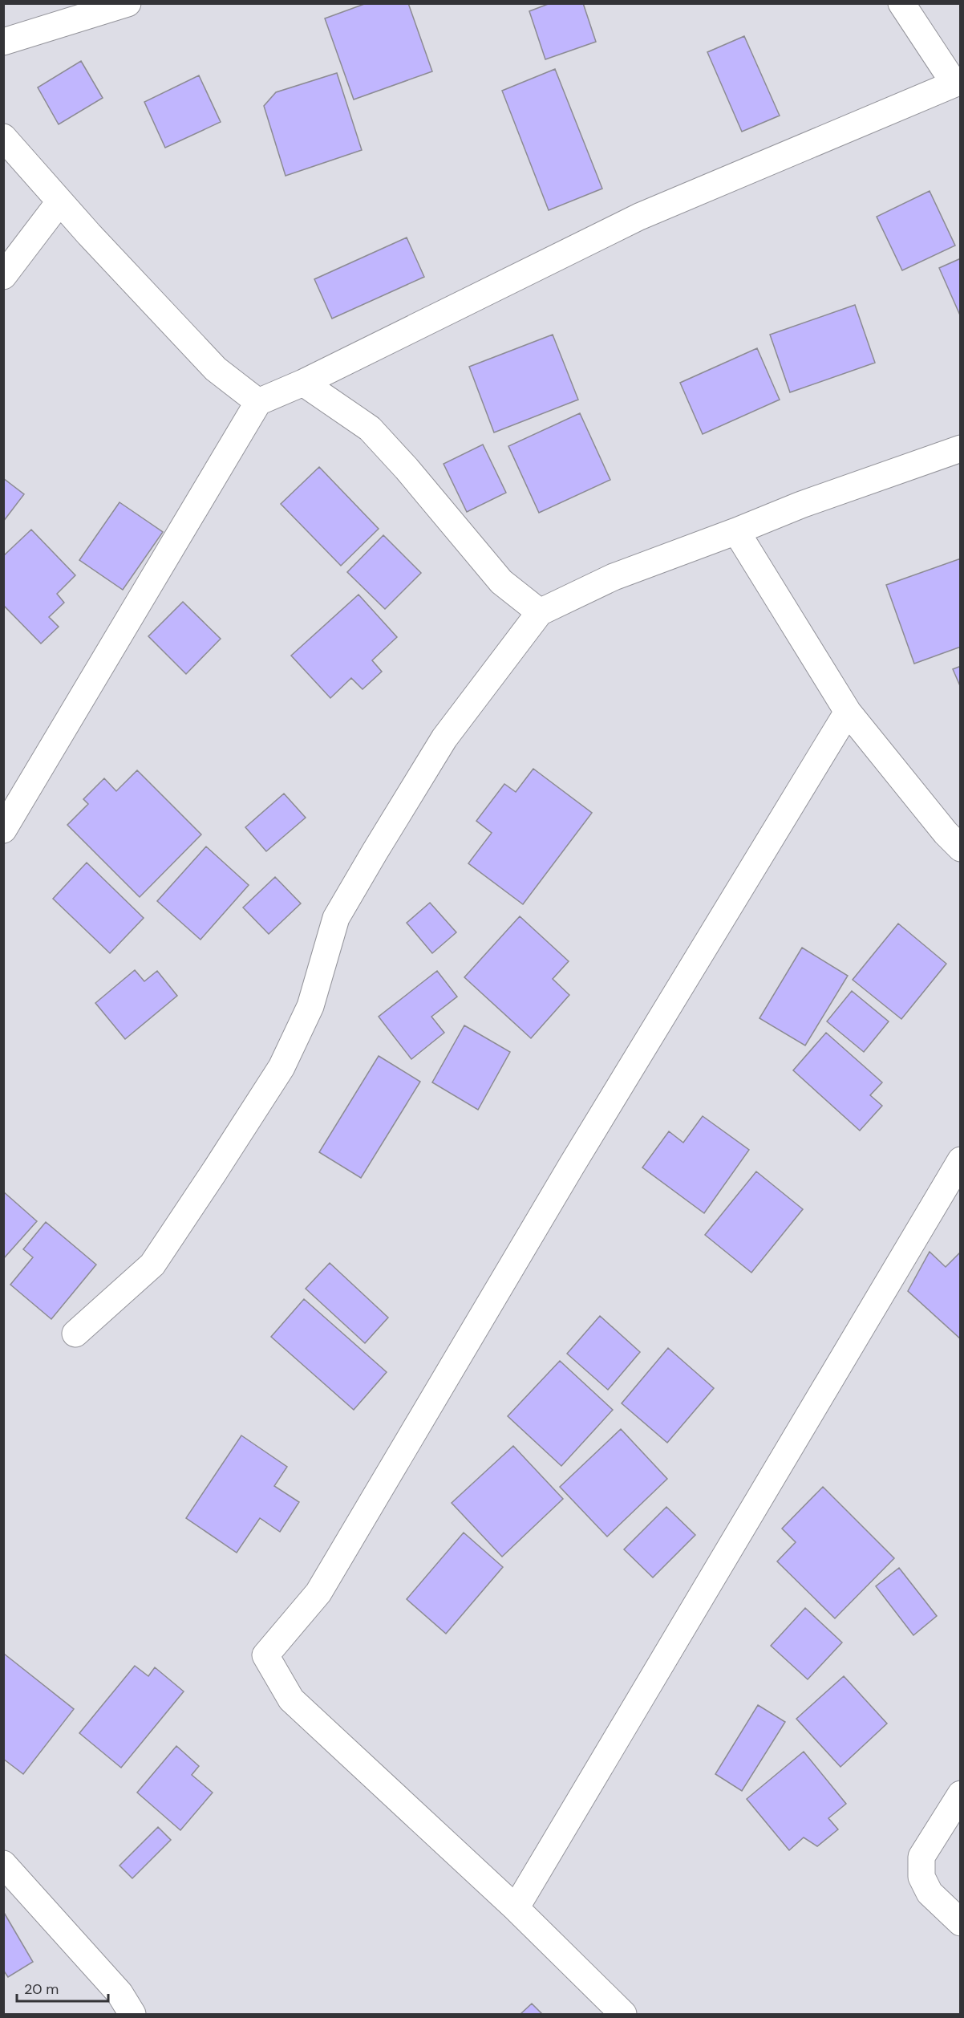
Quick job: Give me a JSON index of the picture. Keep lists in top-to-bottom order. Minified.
{"scale_bar":"20 m"}
